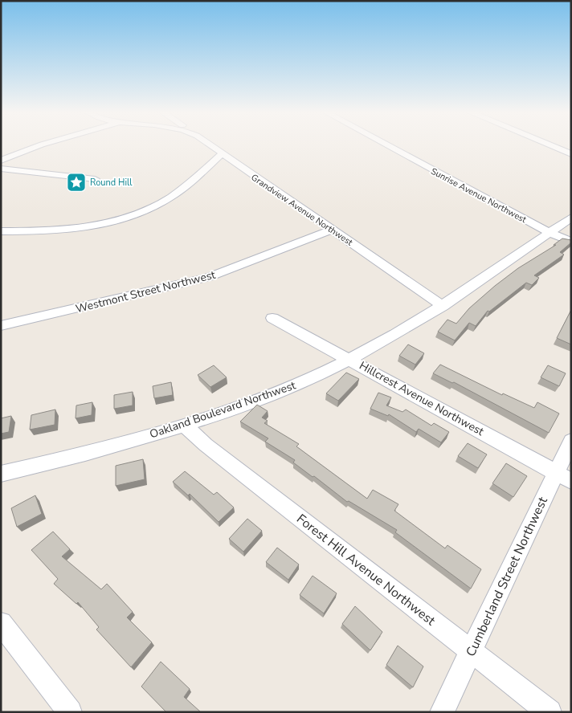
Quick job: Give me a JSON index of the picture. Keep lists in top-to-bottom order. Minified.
{"streets":{"street":["Sunrise Avenue Northwest","Grandview Avenue Northwest","Westmont Street Northwest","Hillcrest Avenue Northwest","Oakland Boulevard Northwest","Forest Hill Avenue Northwest","Cumberland Street Northwest"]},"crossings":[["Sunrise Avenue Northwest","Oakland Boulevard Northwest"],["Grandview Avenue Northwest","Westmont Street Northwest"],["Grandview Avenue Northwest","Oakland Boulevard Northwest"],["Hillcrest Avenue Northwest","Oakland Boulevard Northwest"],["Hillcrest Avenue Northwest","Cumberland Street Northwest"],["Oakland Boulevard Northwest","Forest Hill Avenue Northwest"],["Forest Hill Avenue Northwest","Cumberland Street Northwest"]],"places":{"place":["Round Hill"]}}
